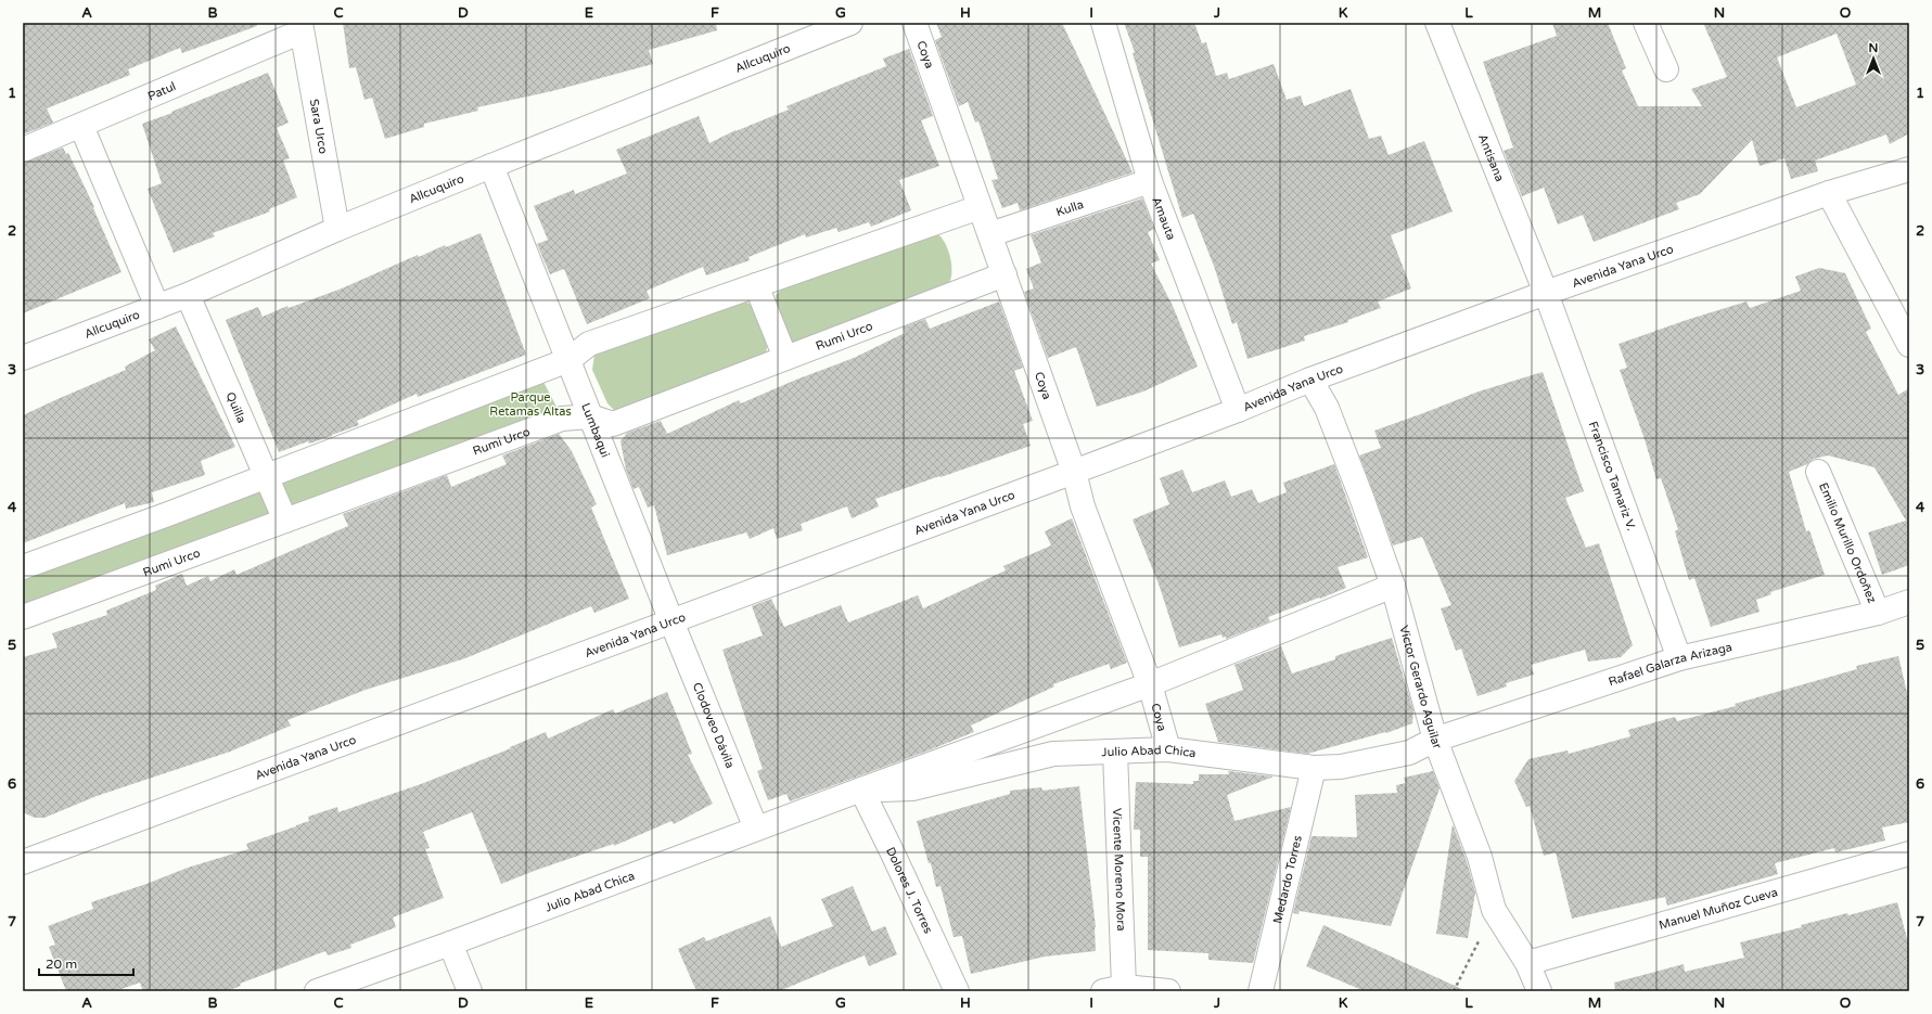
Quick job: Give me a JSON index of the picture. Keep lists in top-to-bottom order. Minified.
{"streets":{"street":["Coya","Allcuquiro","Patul","Sara Urco","Antisana","Kulla","Amauta","Avenida Yana Urco","Rumi Urco","Quilla","Lumbaqui","Francisco Tamariz V.","Emilio Murillo Ordoñez","Rafael Galarza Arizaga","Víctor Gerardo Aguilar","Clodoveo Dávila","Julio Abad Chica","Vicente Moreno Mora","Medardo Torres","Dolores J. Torres","Manuel Muñoz Cueva"]},"crossings":[["Coya","Kulla"],["Coya","Avenida Yana Urco"],["Coya","Rumi Urco"],["Coya","Julio Abad Chica"],["Allcuquiro","Sara Urco"],["Allcuquiro","Quilla"],["Allcuquiro","Lumbaqui"],["Patul","Sara Urco"],["Antisana","Avenida Yana Urco"],["Antisana","Francisco Tamariz V."],["Kulla","Amauta"],["Amauta","Avenida Yana Urco"],["Avenida Yana Urco","Lumbaqui"],["Avenida Yana Urco","Francisco Tamariz V."],["Avenida Yana Urco","Víctor Gerardo Aguilar"],["Avenida Yana Urco","Clodoveo Dávila"],["Rumi Urco","Quilla"],["Rumi Urco","Lumbaqui"],["Lumbaqui","Clodoveo Dávila"],["Francisco Tamariz V.","Rafael Galarza Arizaga"],["Emilio Murillo Ordoñez","Rafael Galarza Arizaga"],["Rafael Galarza Arizaga","Víctor Gerardo Aguilar"],["Rafael Galarza Arizaga","Julio Abad Chica"],["Víctor Gerardo Aguilar","Julio Abad Chica"],["Víctor Gerardo Aguilar","Manuel Muñoz Cueva"],["Clodoveo Dávila","Julio Abad Chica"],["Julio Abad Chica","Vicente Moreno Mora"],["Julio Abad Chica","Medardo Torres"],["Julio Abad Chica","Dolores J. Torres"]],"parks":["Parque Retamas Altas"],"scale_bar":"20 m","north":"top","grid":{"columns":["A","B","C","D","E","F","G","H","I","J","K","L","M","N","O"],"rows":["1","2","3","4","5","6","7"]}}
